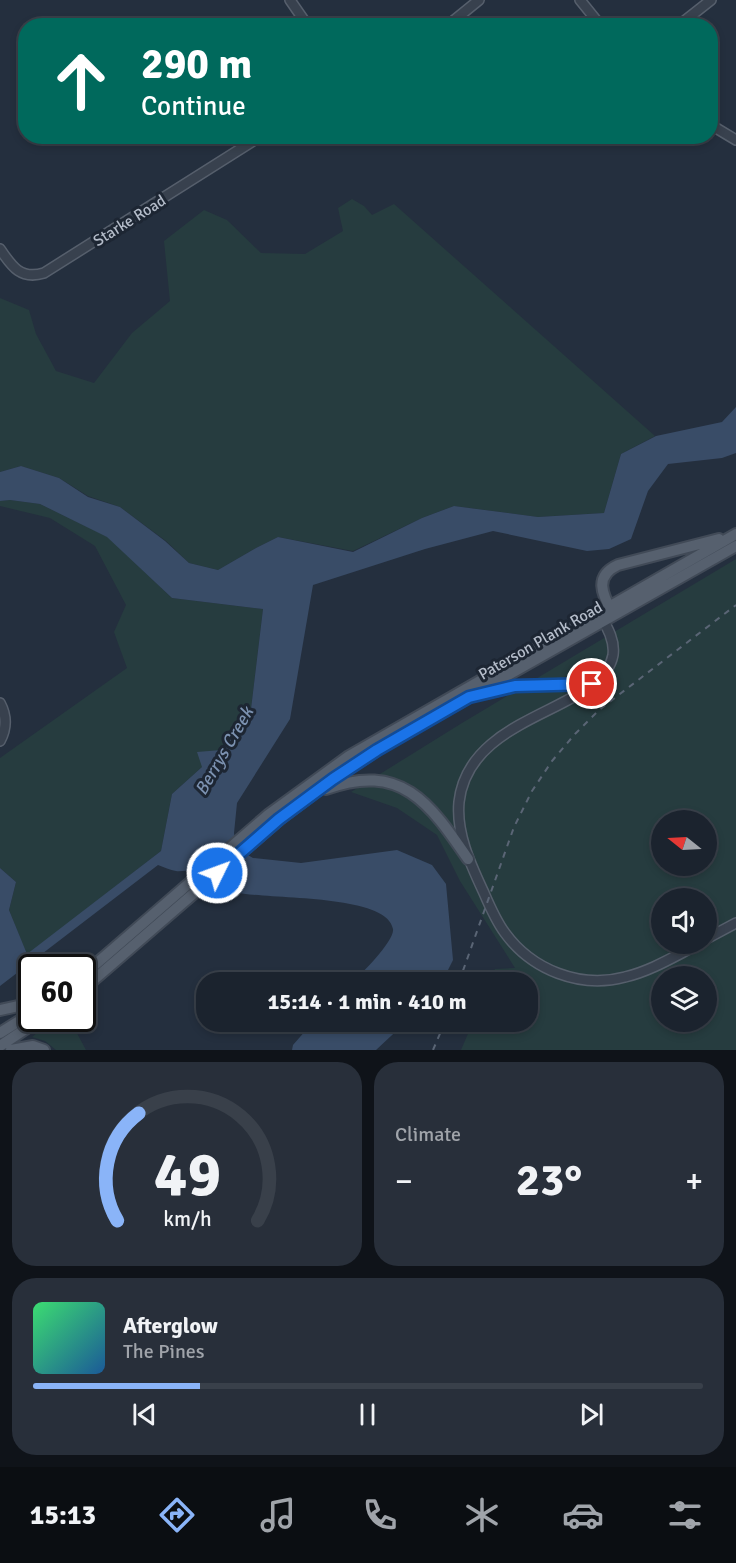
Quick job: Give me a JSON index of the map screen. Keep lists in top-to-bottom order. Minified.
{"streets":{"main road":["Paterson Plank Road"],"street":["Starke Road"]},"water":["Berrys Creek"],"north":"left","page":{"turn":["290 m","Continue"],"limit":"60","trip":"15:14 · 1 min · 410 m","tile":"Climate","heat":["−","23°","+"],"song":["Afterglow","The Pines"],"tabs":"15:13","gauge":["49","km/h"]}}
